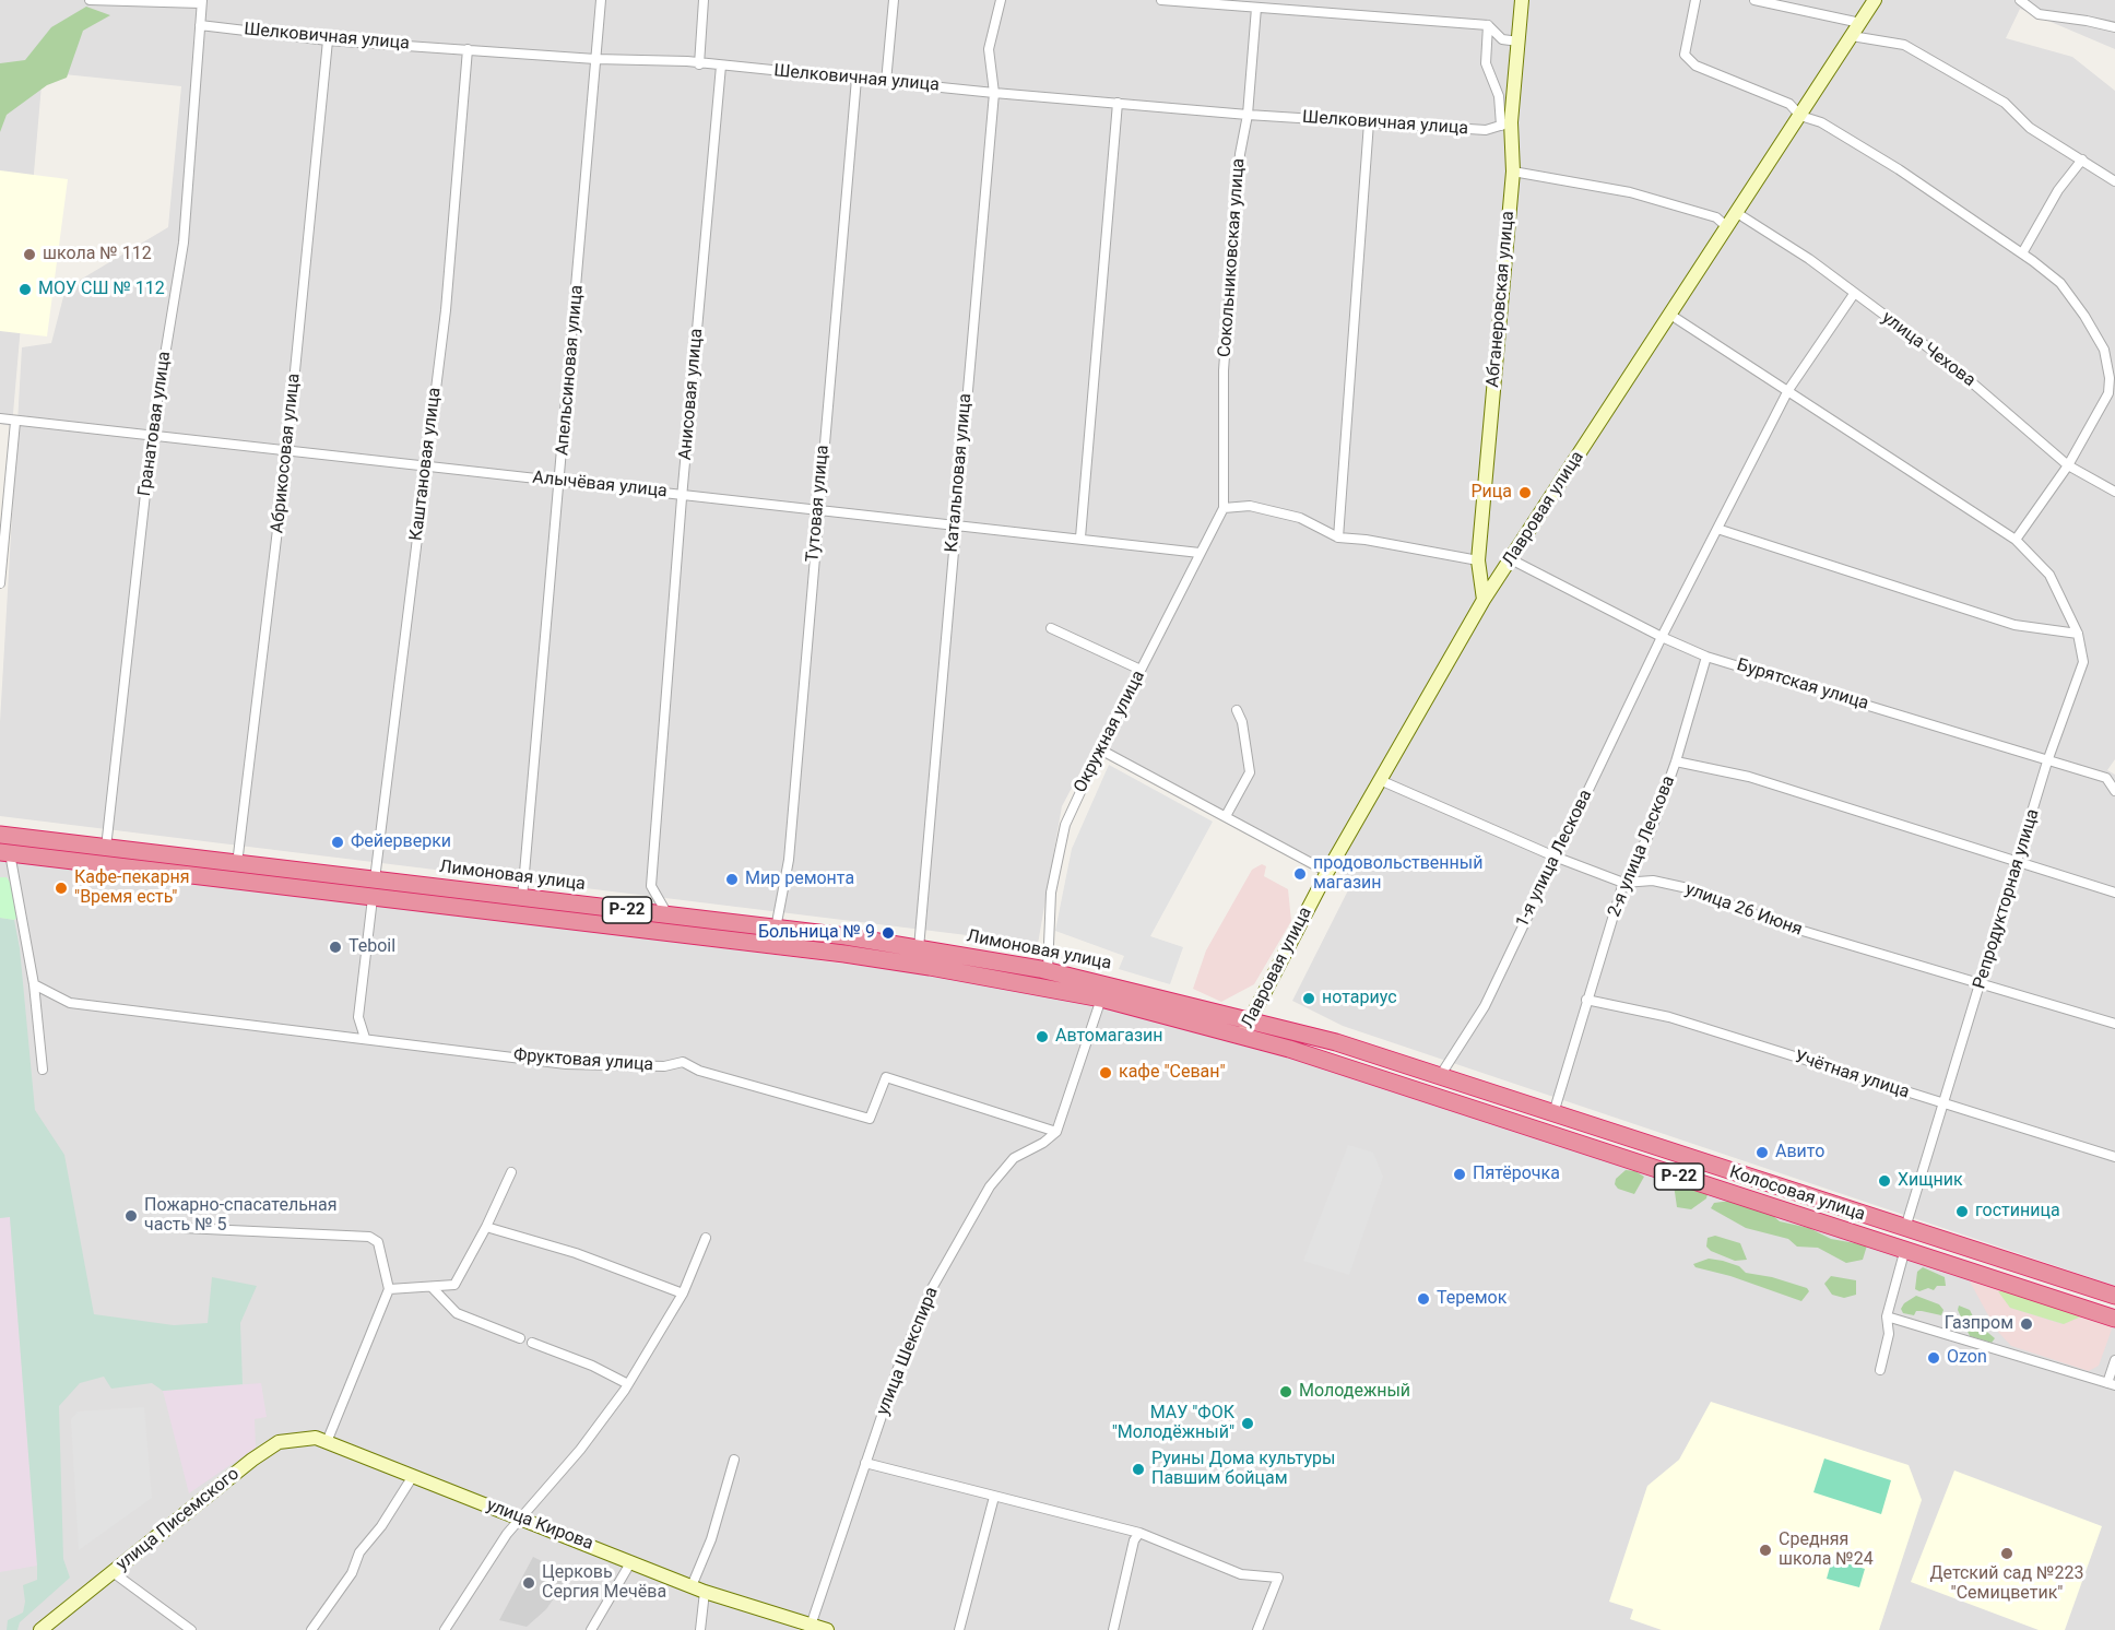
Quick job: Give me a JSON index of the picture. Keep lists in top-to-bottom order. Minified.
{"streets":{"highway":["Лимоновая улица","Р-22","Колосовая улица"],"street":["Шелковичная улица","Сокольниковская улица","Абганеровская улица","улица Чехова","Апельсиновая улица","Анисовая улица","Гранатовая улица","Абрикосовая улица","Каштановая улица","Катальповая улица","Алычёвая улица","Тутовая улица","Лавровая улица","Бурятская улица","Окружная улица","2-я улица Лескова","1-я улица Лескова","Репродукторная улица","улица 26 Июня","Фруктовая улица","Учётная улица","улица Шекспира","улица Писемского","улица Кирова"]},"crossings":[["Шелковичная улица","Сокольниковская улица"],["Шелковичная улица","Абганеровская улица"],["Шелковичная улица","Апельсиновая улица"],["Шелковичная улица","Анисовая улица"],["Шелковичная улица","Гранатовая улица"],["Шелковичная улица","Абрикосовая улица"],["Шелковичная улица","Каштановая улица"],["Шелковичная улица","Катальповая улица"],["Шелковичная улица","Тутовая улица"],["Сокольниковская улица","Окружная улица"],["Абганеровская улица","Лавровая улица"],["улица Чехова","Лавровая улица"],["улица Чехова","1-я улица Лескова"],["Апельсиновая улица","Алычёвая улица"],["Апельсиновая улица","Лимоновая улица"],["Анисовая улица","Алычёвая улица"],["Анисовая улица","Лимоновая улица"],["Гранатовая улица","Алычёвая улица"],["Гранатовая улица","Лимоновая улица"],["Абрикосовая улица","Алычёвая улица"],["Абрикосовая улица","Лимоновая улица"],["Каштановая улица","Алычёвая улица"],["Каштановая улица","Лимоновая улица"],["Катальповая улица","Алычёвая улица"],["Катальповая улица","Лимоновая улица"],["Алычёвая улица","Тутовая улица"],["Алычёвая улица","Окружная улица"],["Тутовая улица","Лимоновая улица"],["Лавровая улица","Бурятская улица"],["Лавровая улица","Лимоновая улица"],["Лавровая улица","Репродукторная улица"],["Лавровая улица","улица 26 Июня"],["Лавровая улица","Колосовая улица"],["Бурятская улица","2-я улица Лескова"],["Бурятская улица","1-я улица Лескова"],["Бурятская улица","Репродукторная улица"],["Окружная улица","Лимоновая улица"],["2-я улица Лескова","улица 26 Июня"],["2-я улица Лескова","Учётная улица"],["2-я улица Лескова","Колосовая улица"],["1-я улица Лескова","Репродукторная улица"],["1-я улица Лескова","улица 26 Июня"],["1-я улица Лескова","Колосовая улица"],["Лимоновая улица","Колосовая улица"],["Репродукторная улица","улица 26 Июня"],["Репродукторная улица","Учётная улица"],["Репродукторная улица","Колосовая улица"],["Фруктовая улица","улица Шекспира"],["улица Шекспира","улица Кирова"],["улица Писемского","улица Кирова"]],"places":["школа № 112","МОУ СШ № 112","Рица","Фейерверки","продовольственный магазин","Мир ремонта","Кафе-пекарня \"Время есть\"","Больница № 9","Teboil","нотариус","Автомагазин","кафе \"Севан\"","Авито","Пятёрочка","Хищник","гостиница","Пожарно-спасательная часть № 5","Теремок","Газпром","Ozon","Молодежный","МАУ \"ФОК \"Молодёжный\"","Руины Дома культуры Павшим бойцам","Средняя школа №24","Детский сад №223 \"Семицветик\"","Церковь Сергия Мечёва"]}
